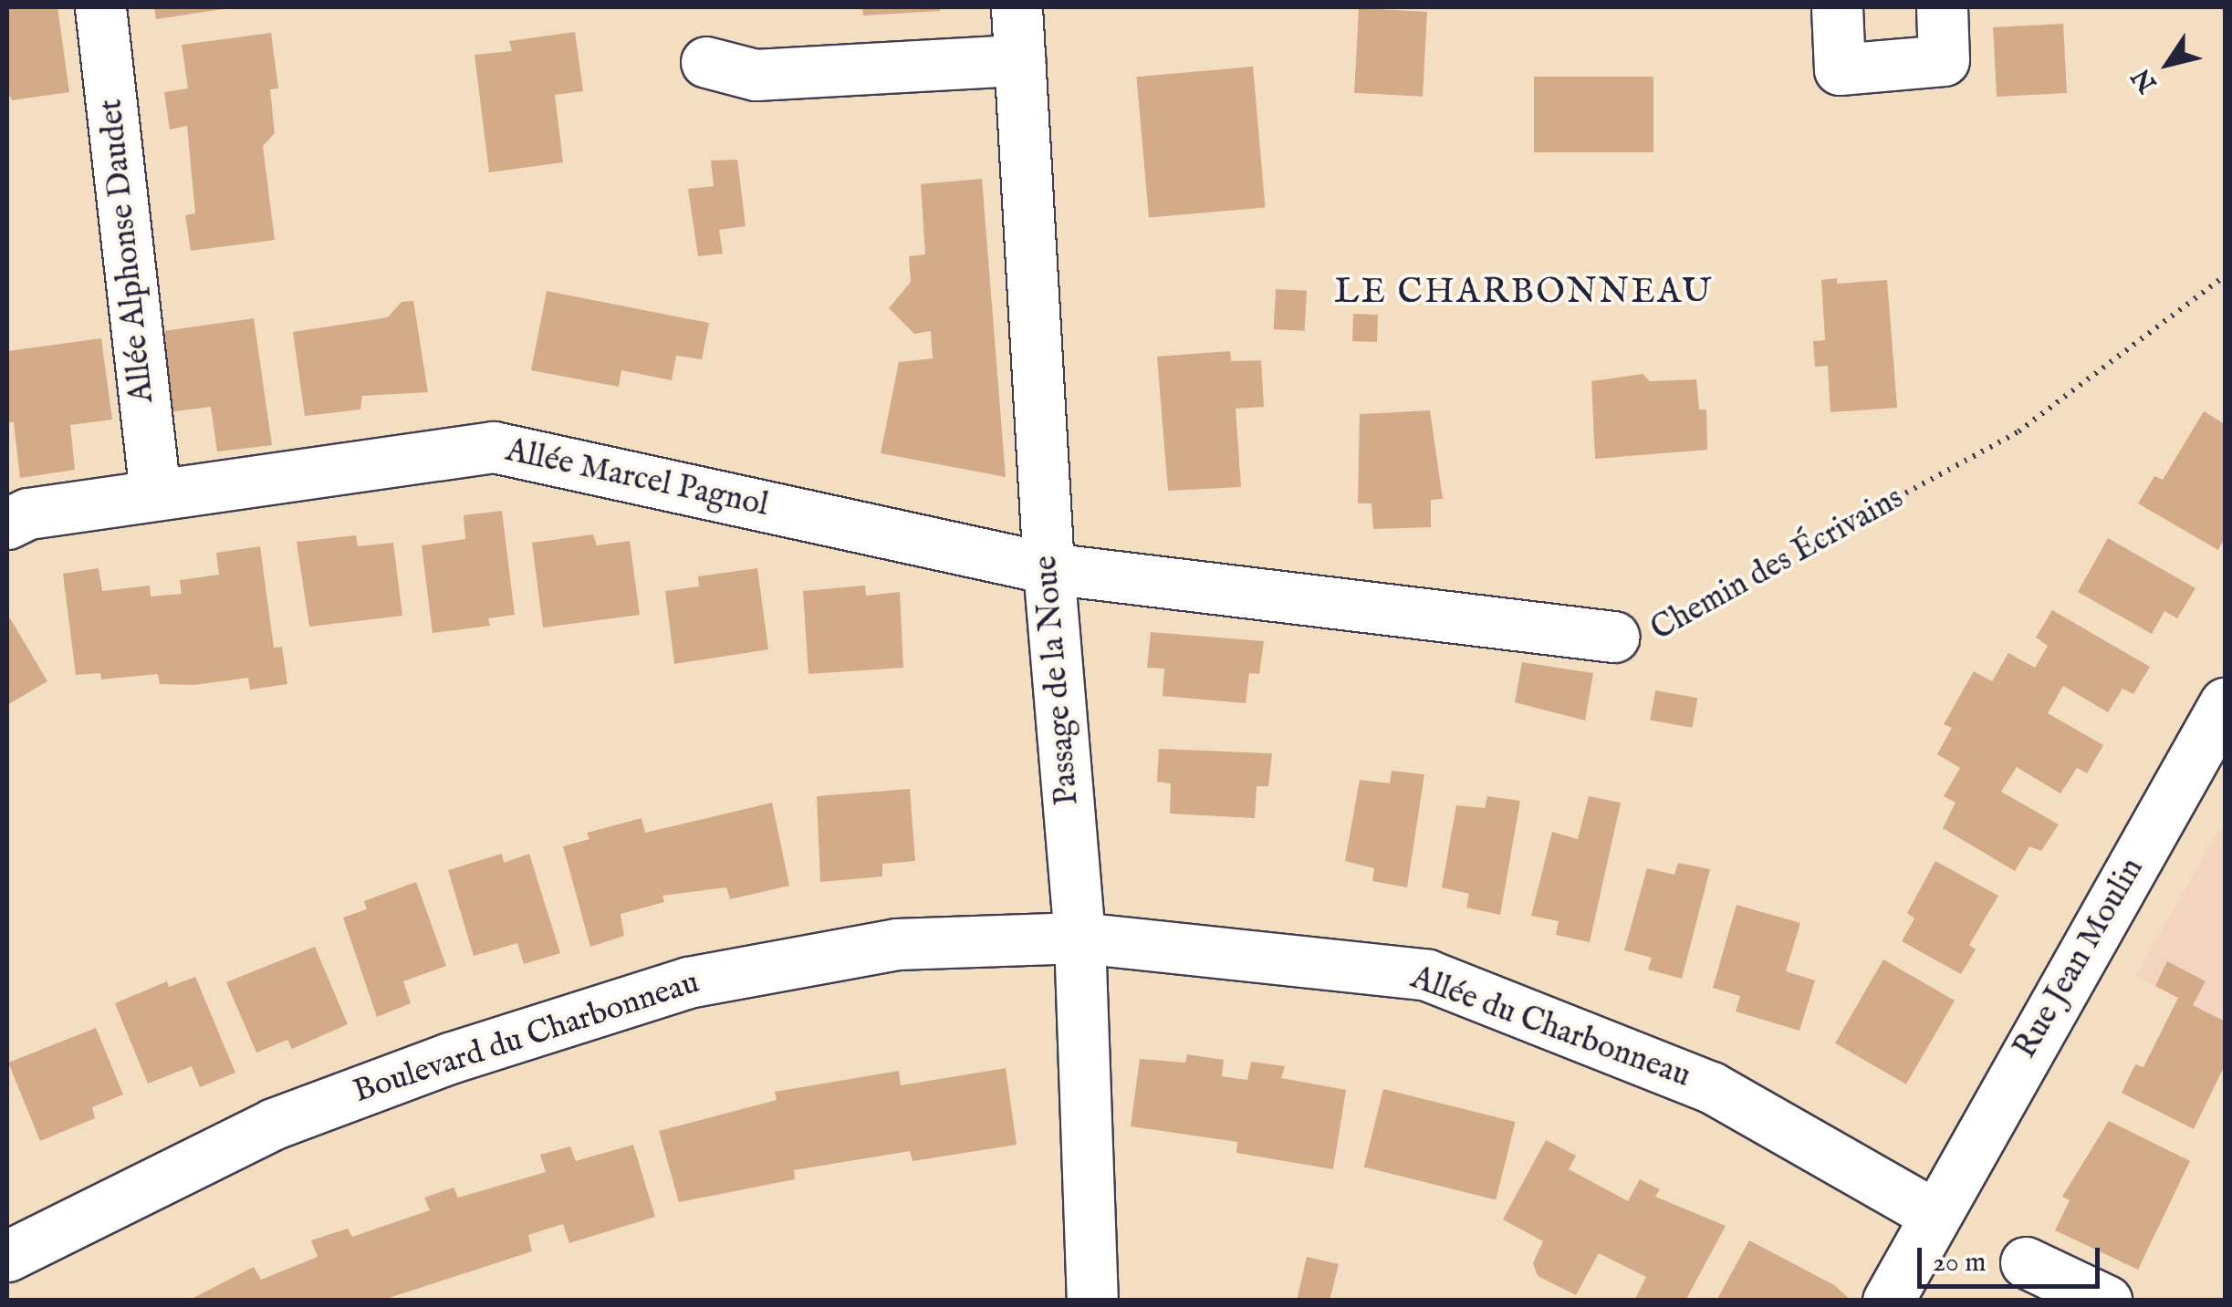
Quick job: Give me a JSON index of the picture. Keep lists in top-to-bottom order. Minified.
{"streets":{"street":["Allée Alphonse Daudet","Allée Marcel Pagnol","Chemin des Écrivains","Passage de la Noue","Rue Jean Moulin","Allée du Charbonneau","Boulevard du Charbonneau"]},"crossings":[["Allée Alphonse Daudet","Allée Marcel Pagnol"],["Allée Marcel Pagnol","Chemin des Écrivains"],["Allée Marcel Pagnol","Passage de la Noue"],["Chemin des Écrivains","Passage de la Noue"],["Passage de la Noue","Allée du Charbonneau"],["Passage de la Noue","Boulevard du Charbonneau"],["Rue Jean Moulin","Allée du Charbonneau"],["Allée du Charbonneau","Boulevard du Charbonneau"]],"districts":["LE CHARBONNEAU"],"scale_bar":"20 m","north":"bottom left"}
